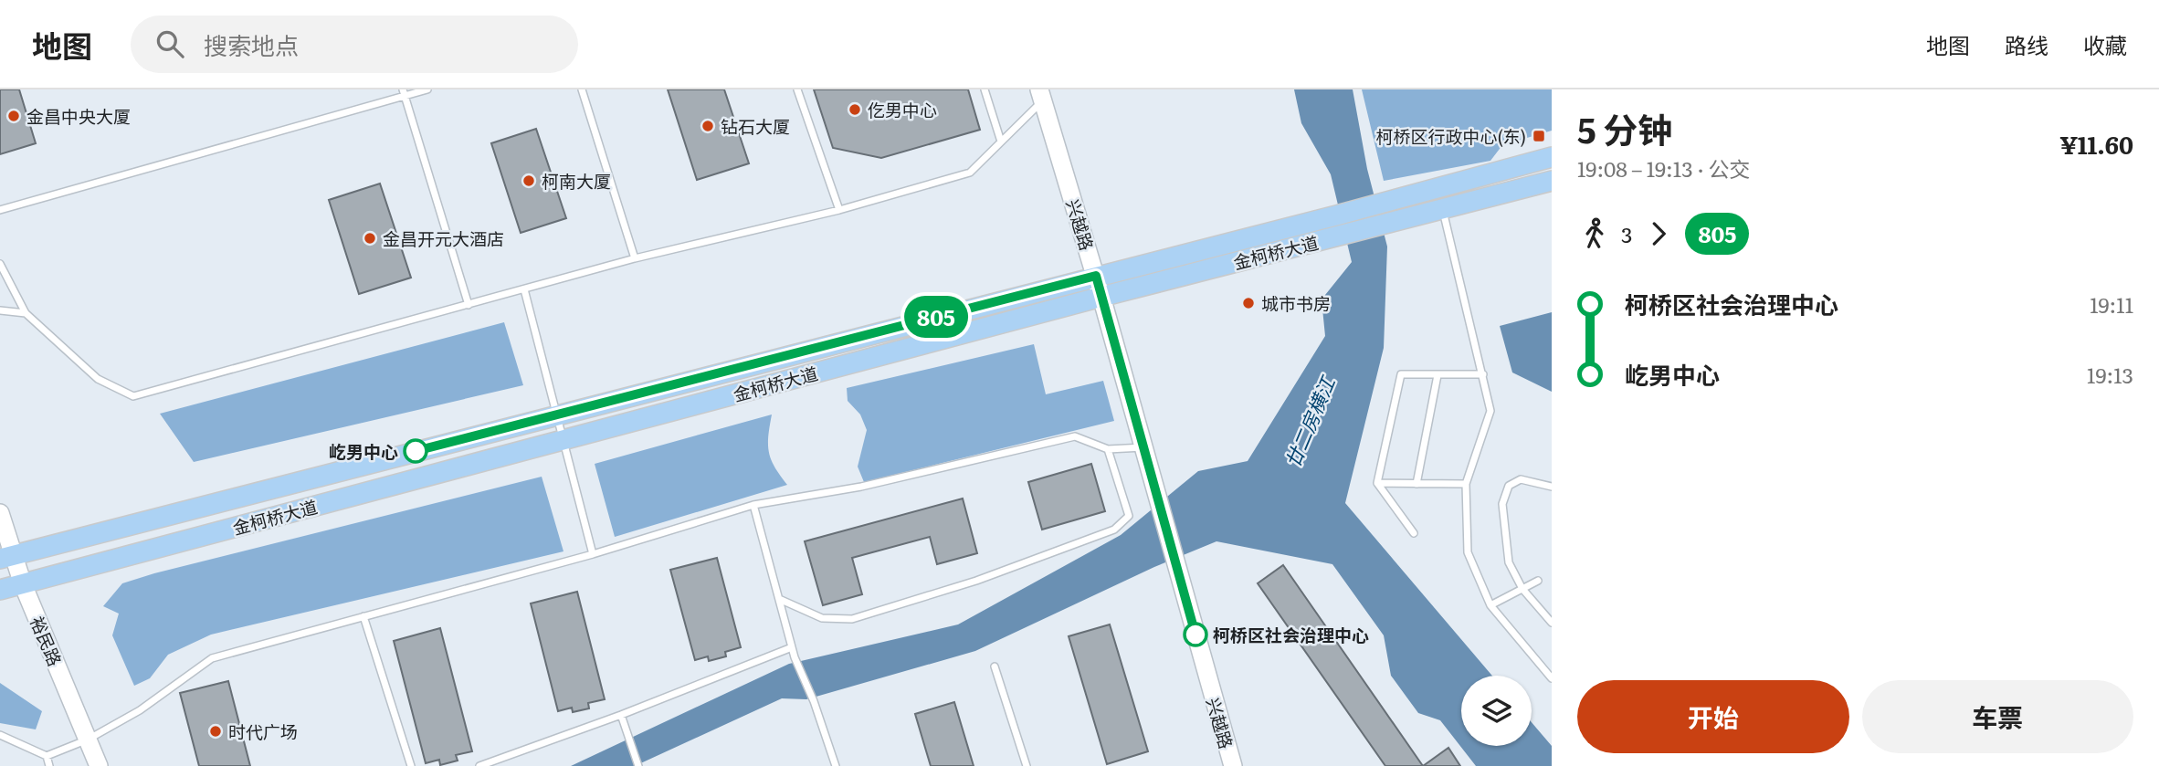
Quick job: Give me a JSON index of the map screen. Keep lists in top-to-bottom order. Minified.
{"streets":{"main road":["金柯桥大道"],"street":["兴越路","裕民路"]},"crossings":[["兴越路","金柯桥大道"],["金柯桥大道","裕民路"]],"water":["廿二房横江"],"places":{"other":["仡男中心","金昌中央大厦","钻石大厦","柯南大厦","金昌开元大酒店","城市书房","屹男中心","柯桥区社会治理中心","时代广场"],"transit":["柯桥区行政中心(东)"]},"lines":["bus line 805"],"page":{"header":"地图","search":"搜索地点","nav":["地图","路线","收藏"],"on_map":"805","heading":["5 分钟","19:08 – 19:13 · 公交","¥11.60"],"legs":["3","805"],"list":[{"name":"柯桥区社会治理中心","value":"19:11"},{"name":"屹男中心","value":"19:13"}],"buttons":["开始","车票"]}}
